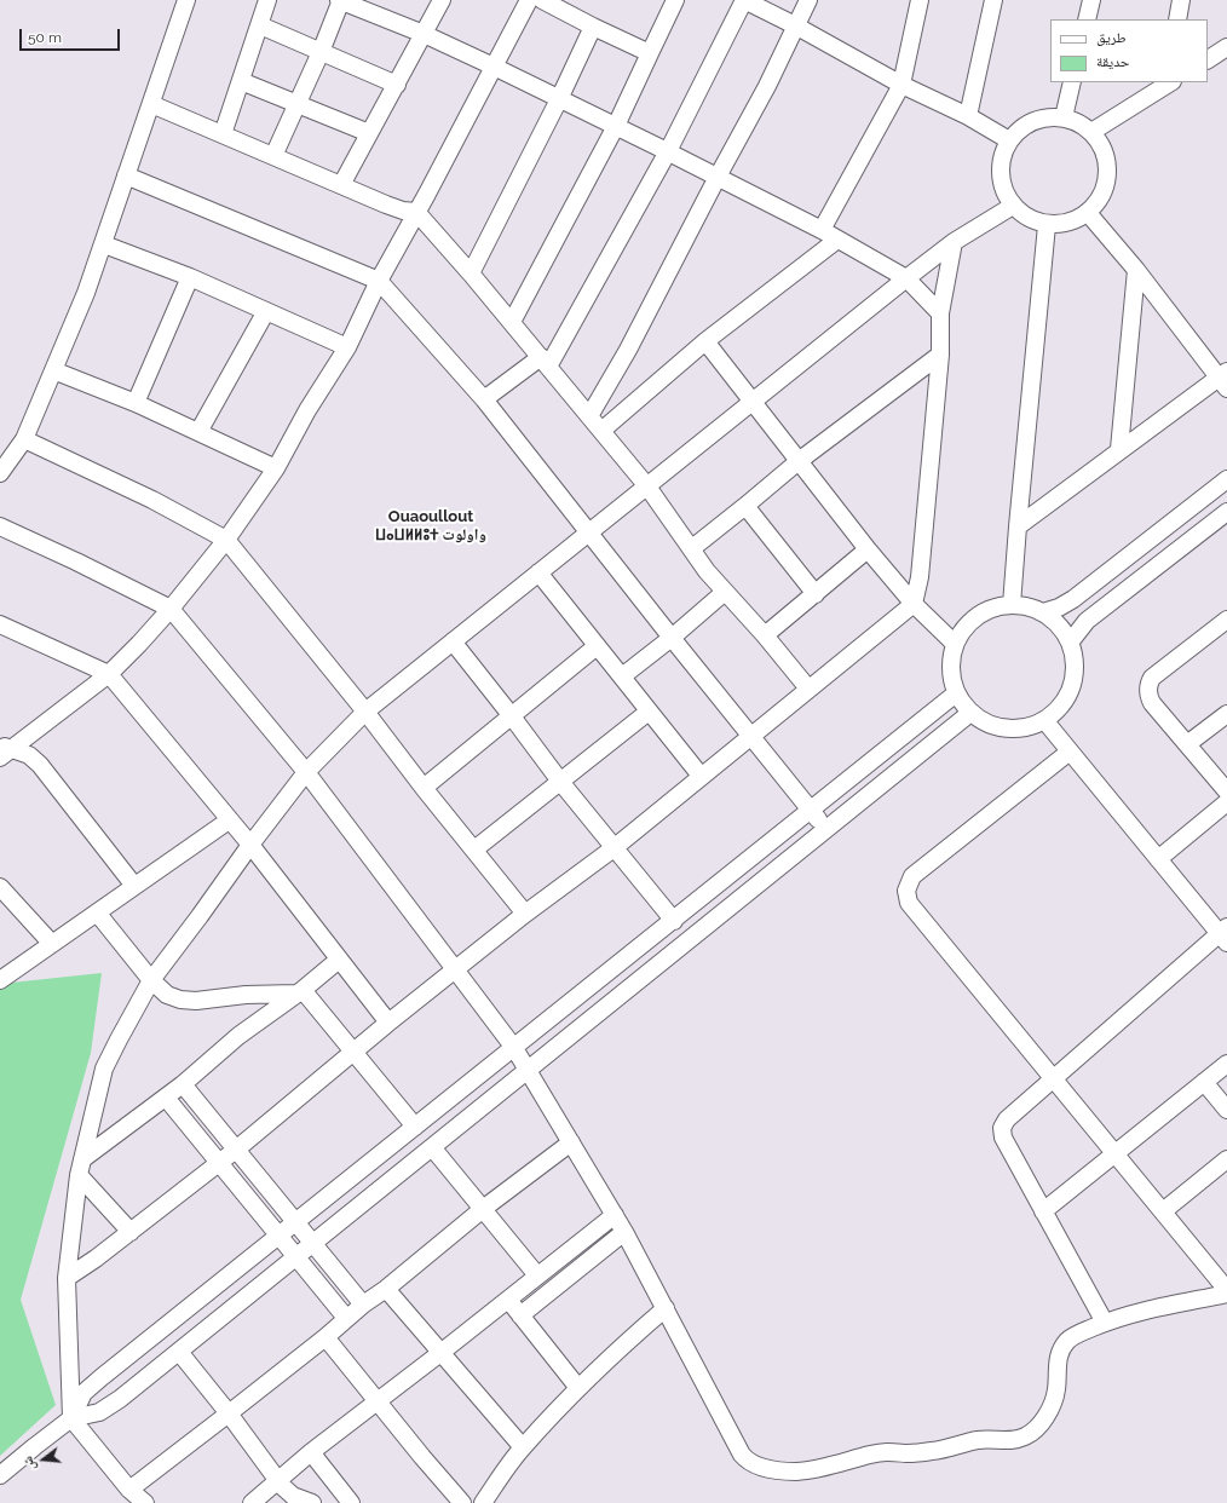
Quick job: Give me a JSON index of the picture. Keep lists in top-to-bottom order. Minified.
{"districts":["Ouaoullout ⵡⴰⵡⵍⵍⵓⵜ واولوت"],"legend":["طريق","حديقة"],"scale_bar":"50 m","north":"left"}
